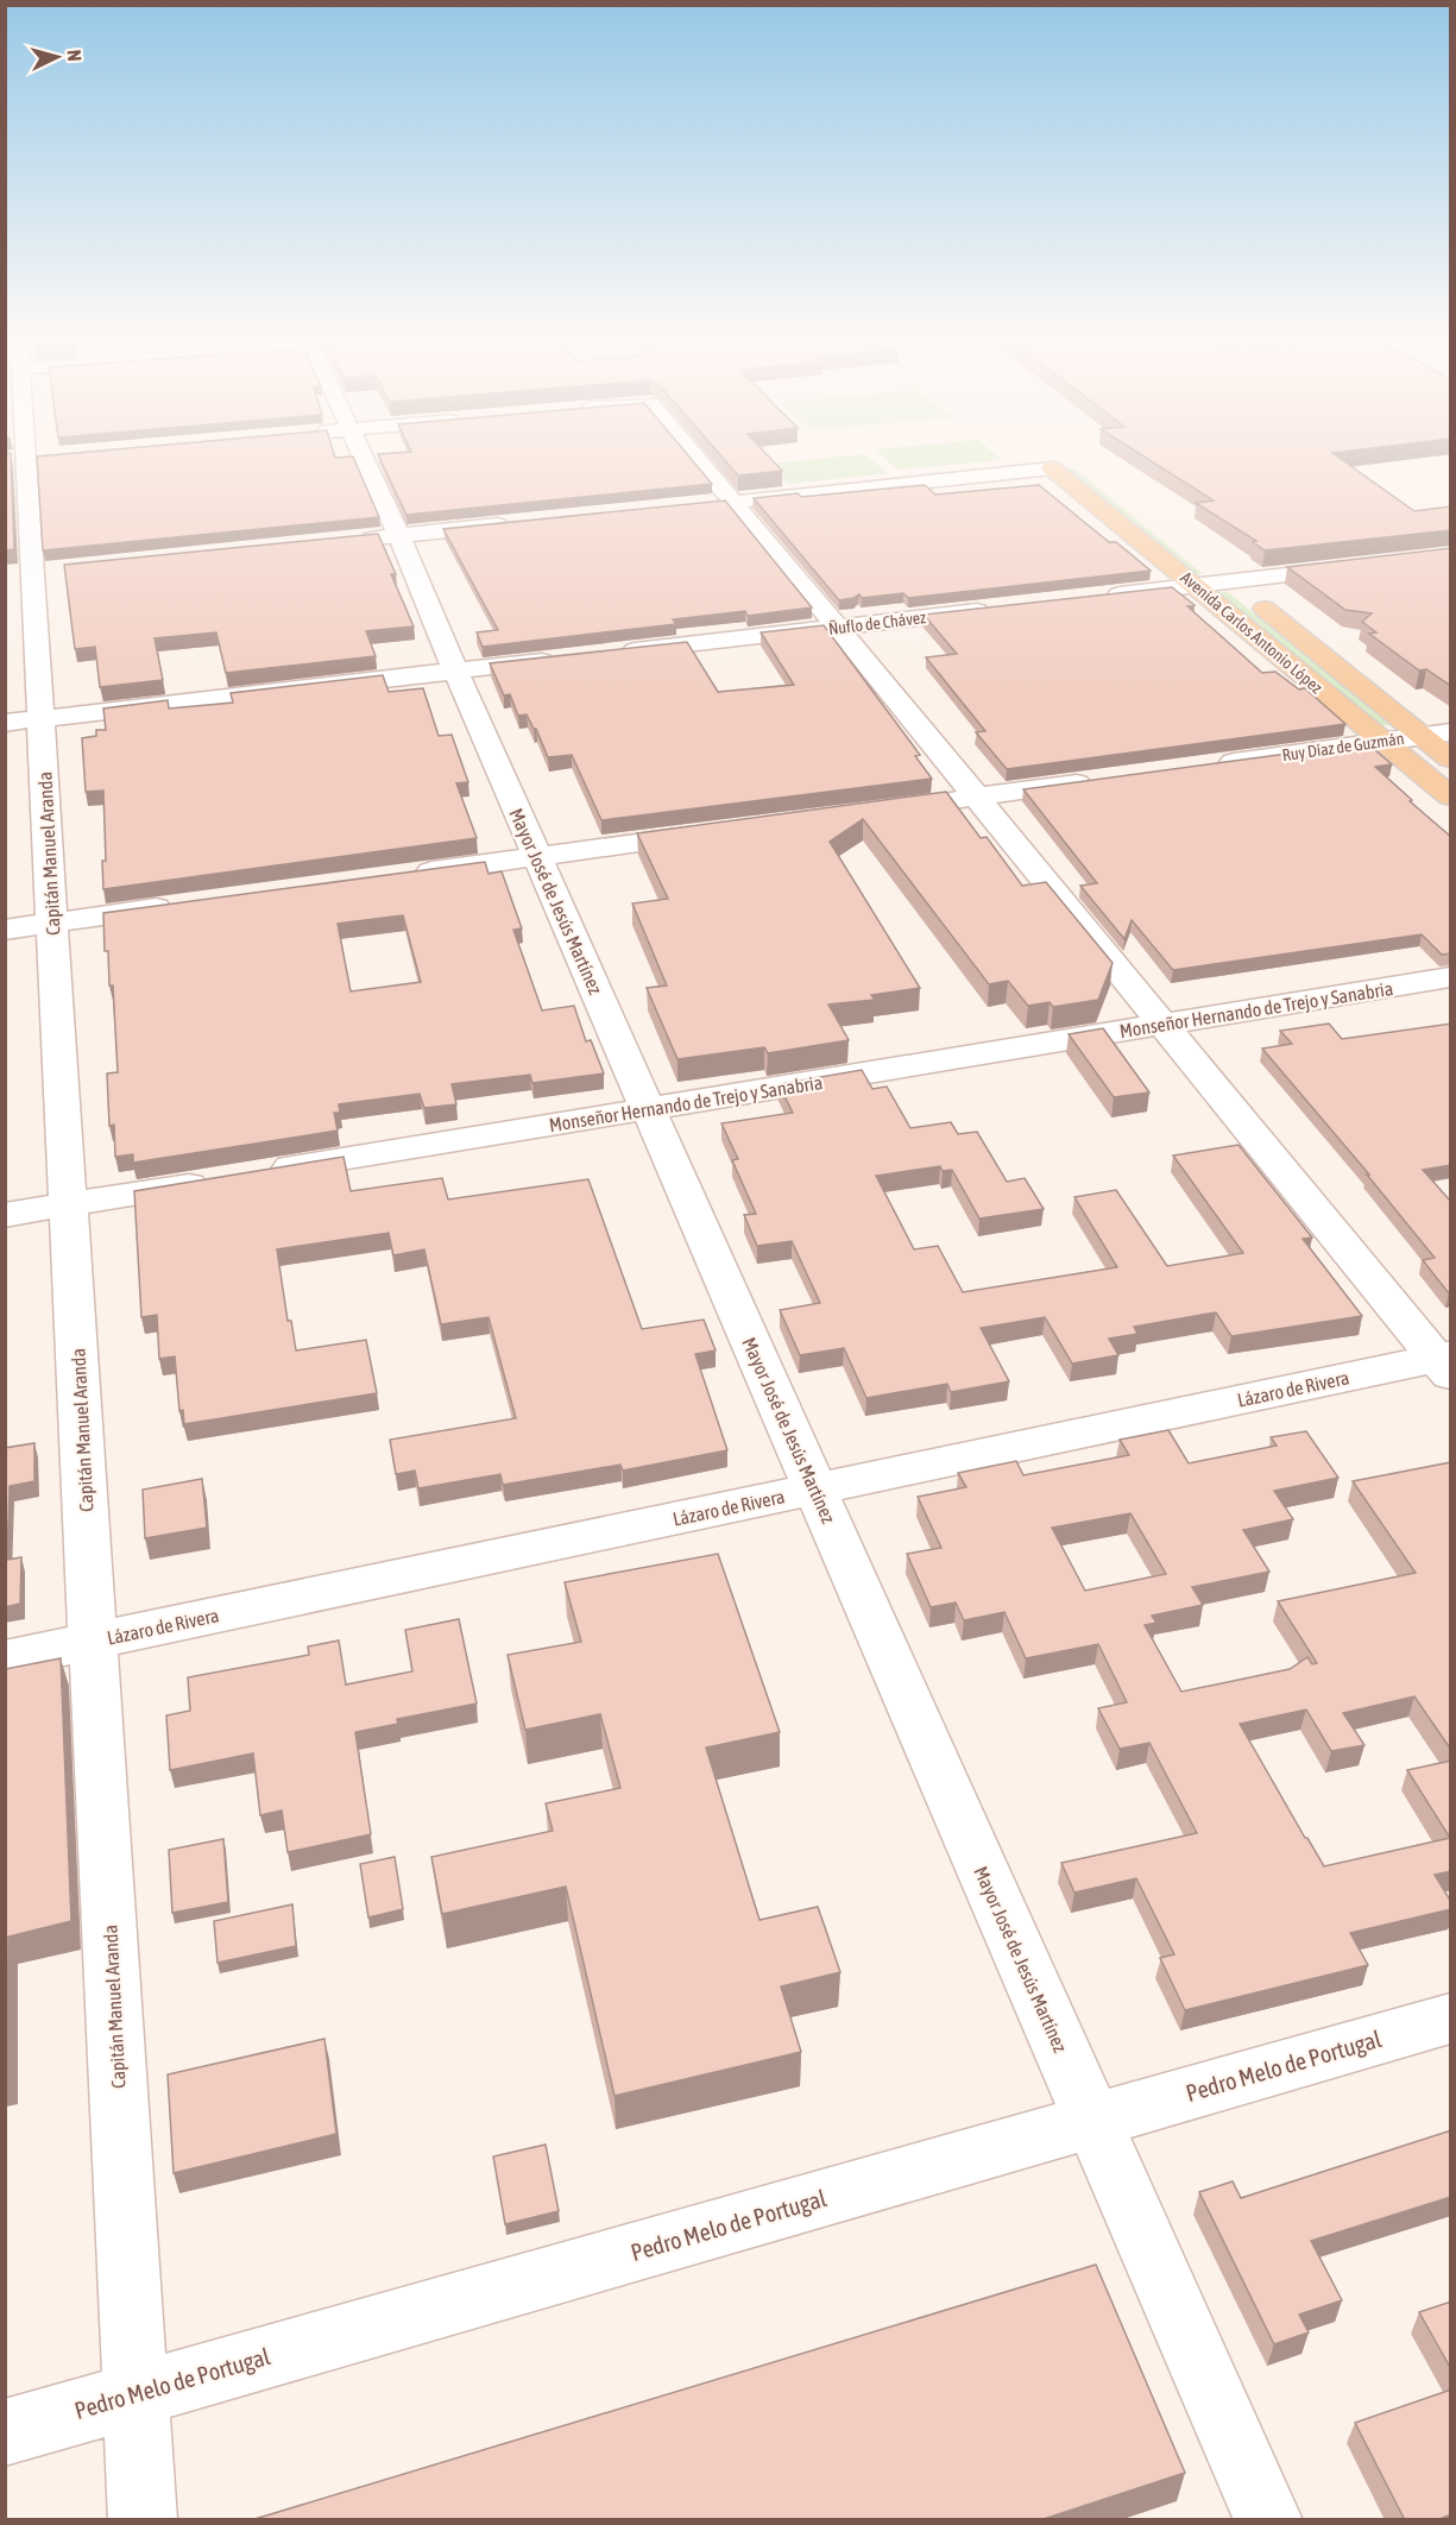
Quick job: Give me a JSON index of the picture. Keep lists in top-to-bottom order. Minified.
{"streets":{"main road":["Avenida Carlos Antonio López"],"street":["Ñuflo de Chávez","Ruy Díaz de Guzmán","Capitán Manuel Aranda","Mayor José de Jesús Martínez","Monseñor Hernando de Trejo y Sanabria","Lázaro de Rivera","Pedro Melo de Portugal"]},"crossings":[["Avenida Carlos Antonio López","Ruy Díaz de Guzmán"],["Capitán Manuel Aranda","Lázaro de Rivera"],["Capitán Manuel Aranda","Pedro Melo de Portugal"],["Mayor José de Jesús Martínez","Monseñor Hernando de Trejo y Sanabria"],["Mayor José de Jesús Martínez","Lázaro de Rivera"],["Mayor José de Jesús Martínez","Pedro Melo de Portugal"]],"north":"right"}
